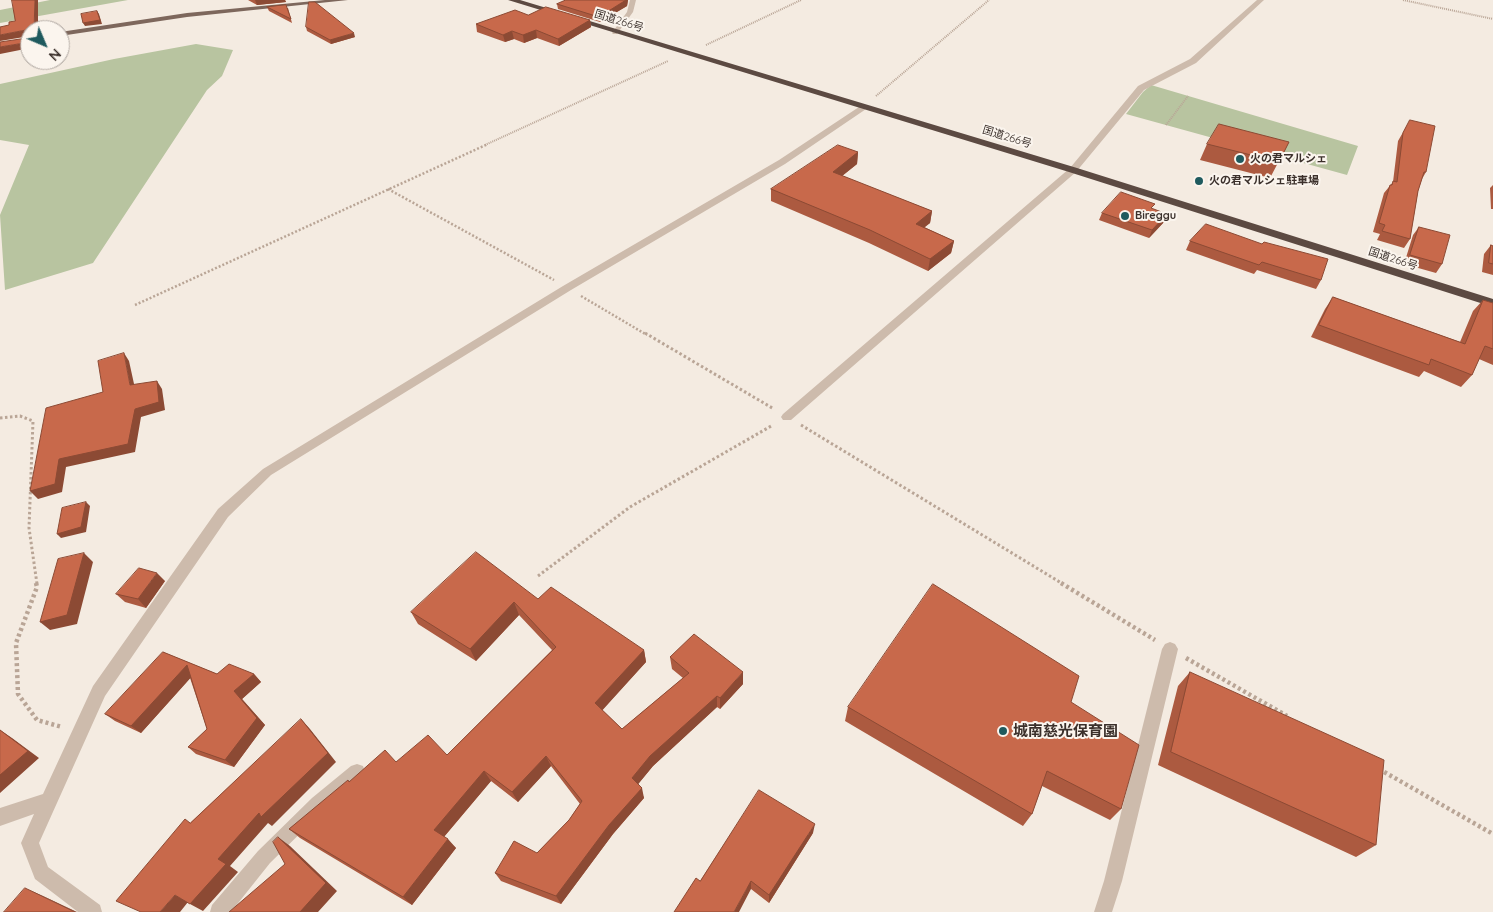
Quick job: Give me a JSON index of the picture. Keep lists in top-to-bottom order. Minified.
{"streets":{"highway":["国道266号"]},"places":["火の君マルシェ","火の君マルシェ駐車場","Bireggu","城南慈光保育園"],"north":"bottom right"}
